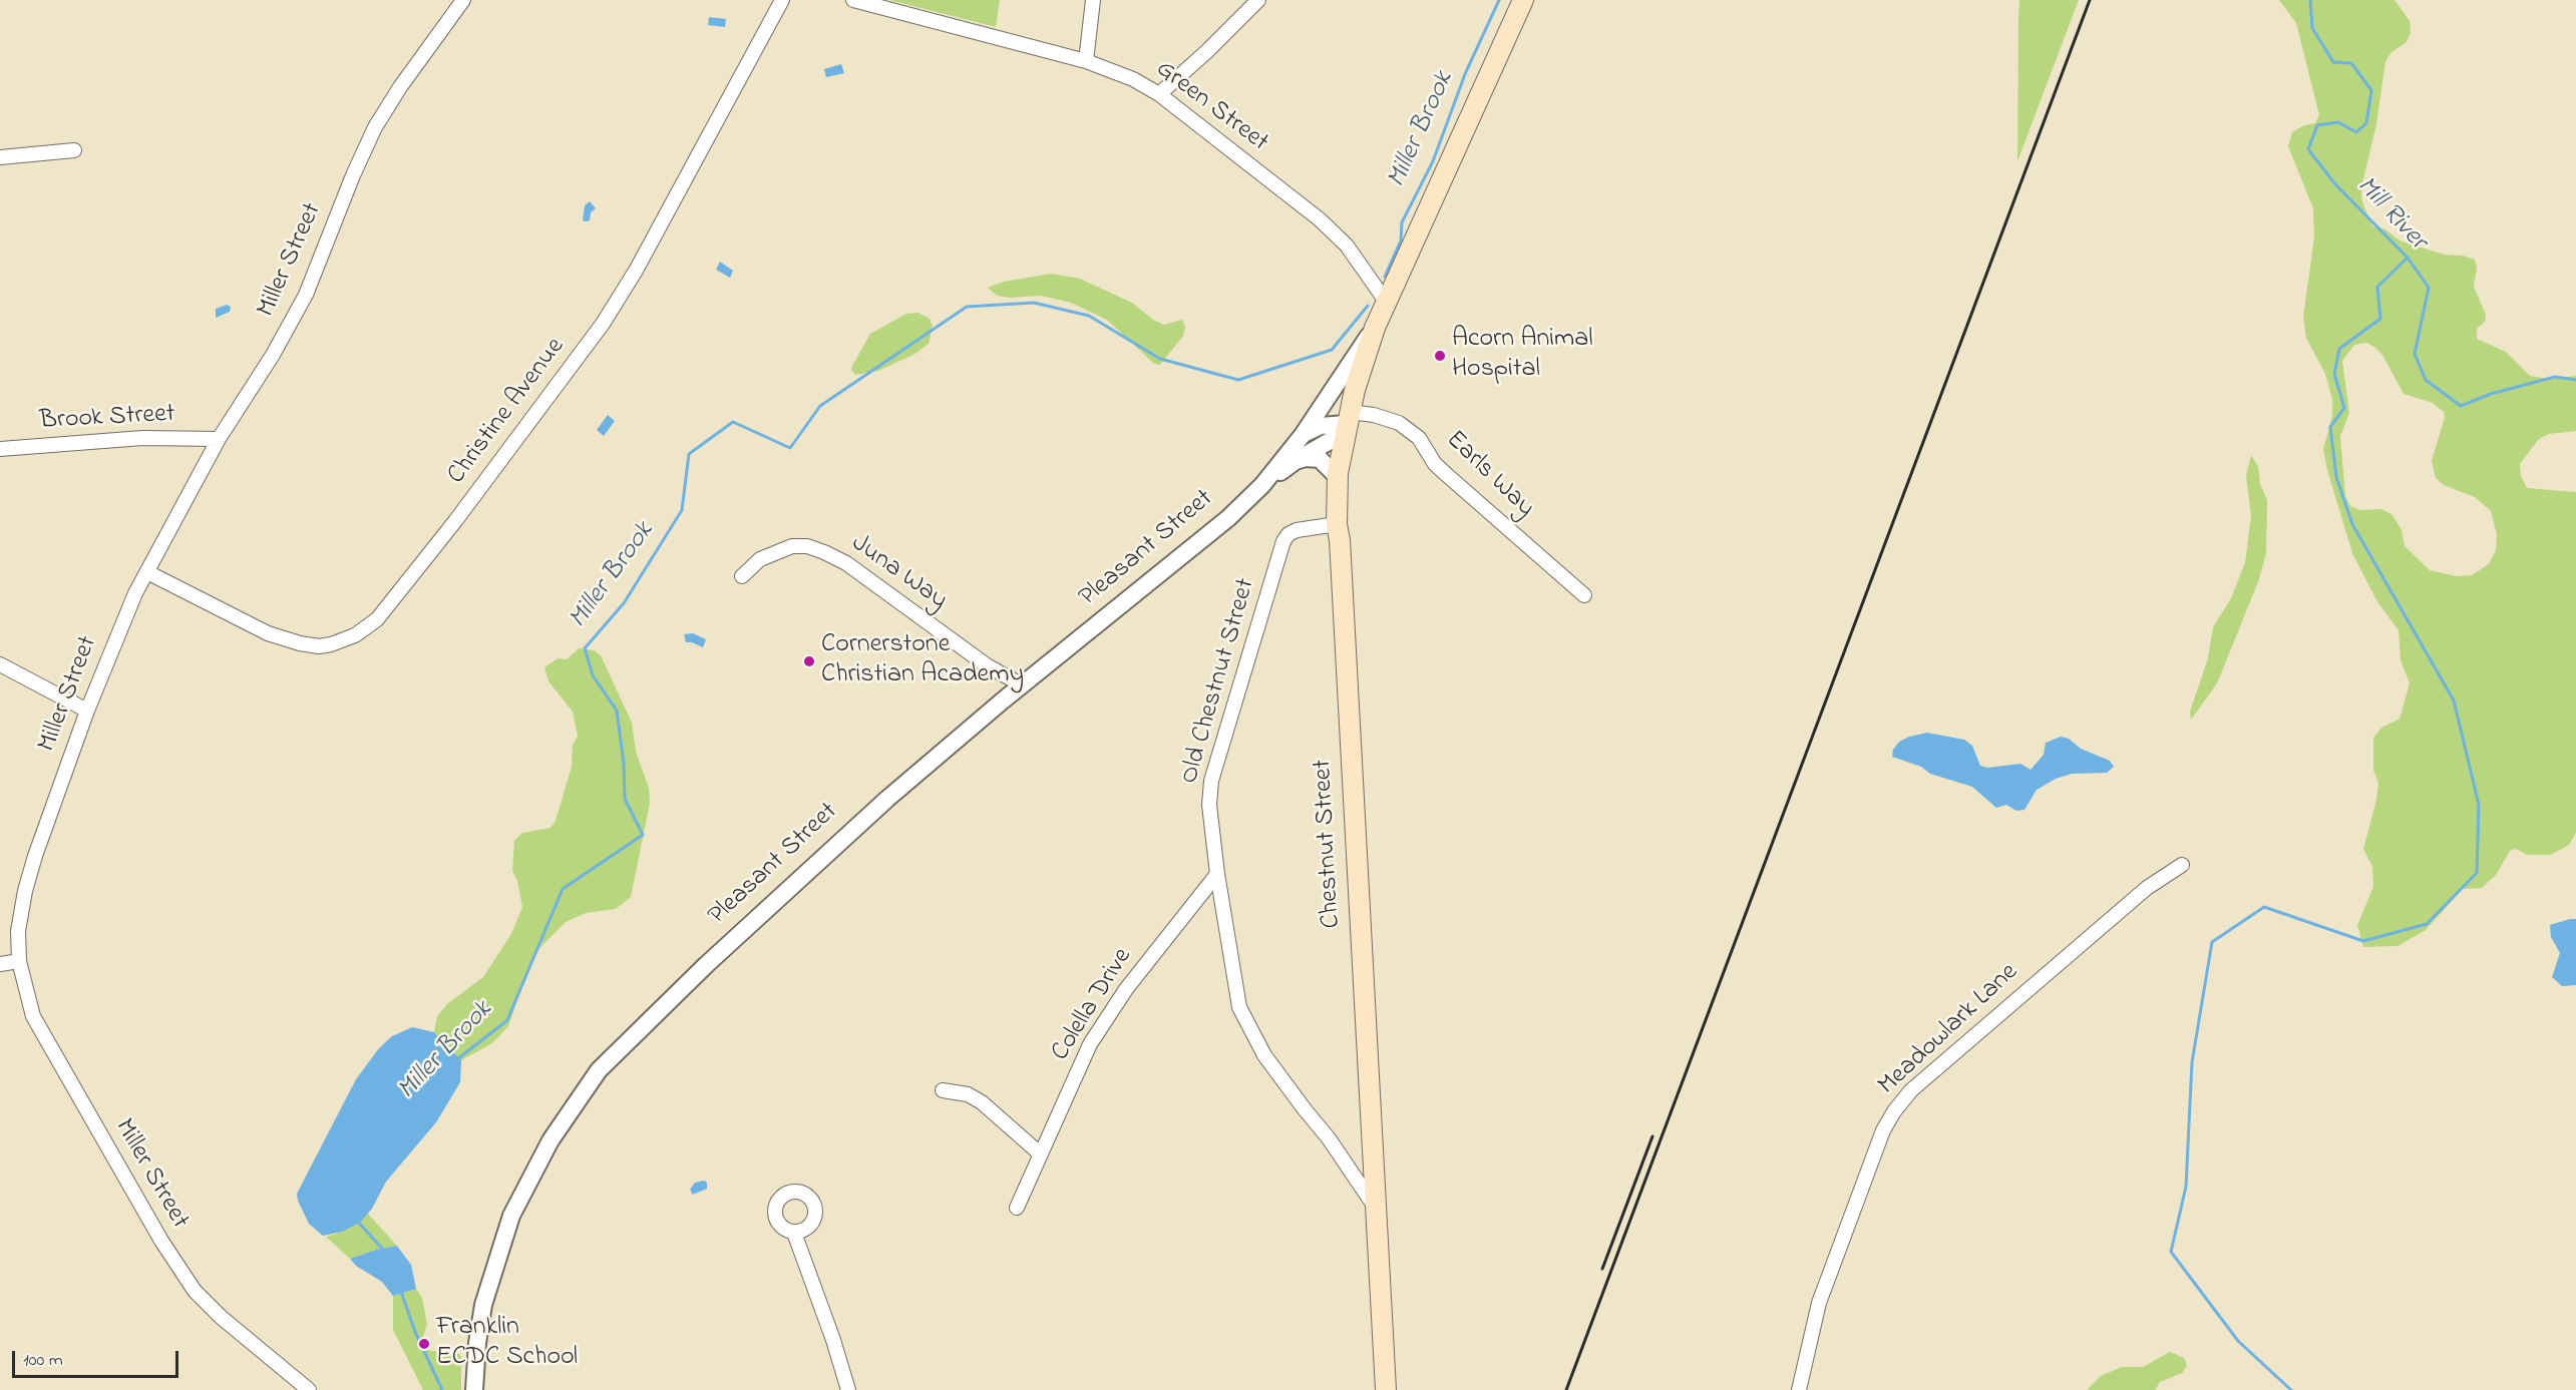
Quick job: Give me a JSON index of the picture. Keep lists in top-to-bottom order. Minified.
{"streets":{"main road":["Chestnut Street"],"street":["Green Street","Miller Street","Christine Avenue","Brook Street","Earls Way","Pleasant Street","Juna Way","Old Chestnut Street","Colella Drive","Meadowlark Lane"]},"crossings":[["Green Street","Chestnut Street"],["Miller Street","Christine Avenue"],["Miller Street","Brook Street"],["Earls Way","Pleasant Street"],["Earls Way","Chestnut Street"],["Pleasant Street","Juna Way"],["Pleasant Street","Chestnut Street"],["Old Chestnut Street","Chestnut Street"],["Old Chestnut Street","Colella Drive"]],"water":["Miller Brook","Mill River"],"places":["Acorn Animal Hospital","Cornerstone Christian Academy","Franklin ECDC School"],"scale_bar":"100 m"}
